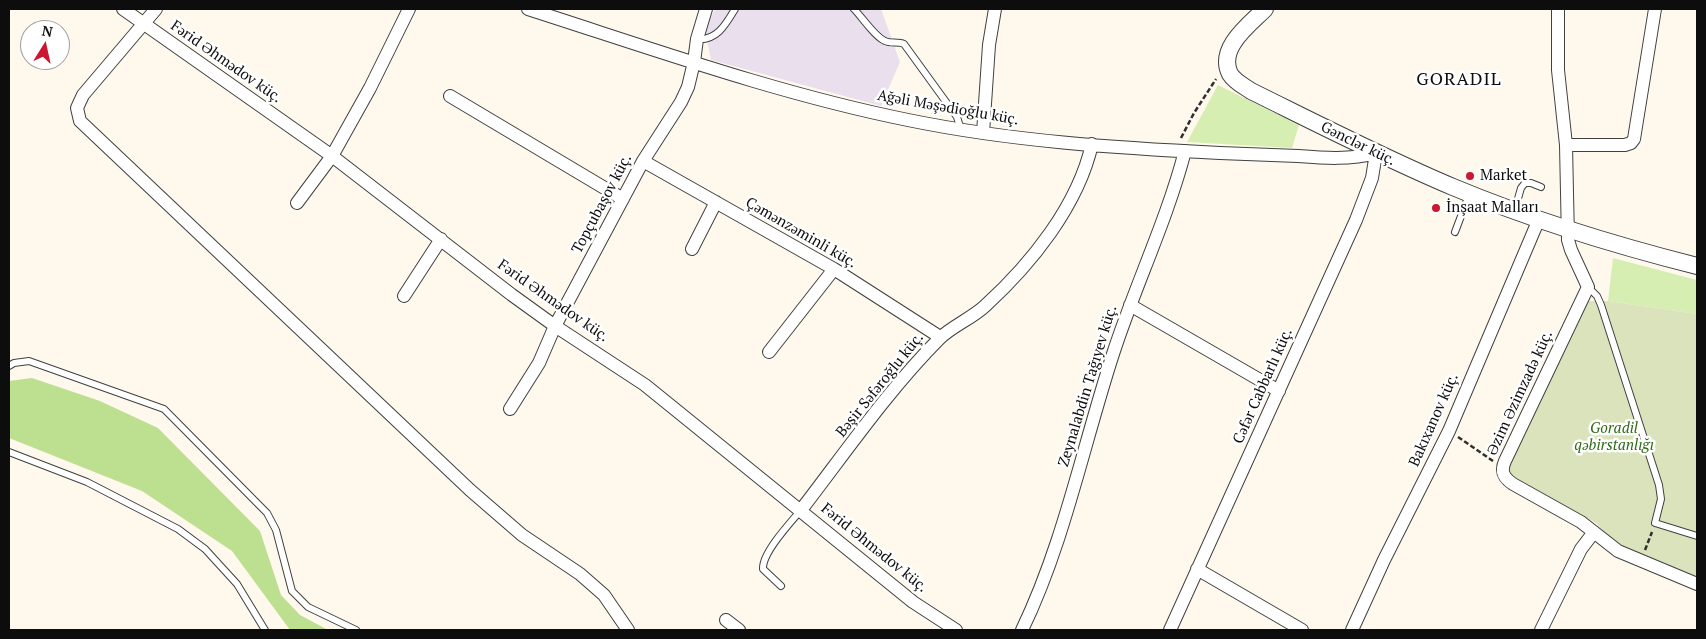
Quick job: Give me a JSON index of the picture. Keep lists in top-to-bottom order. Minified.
{"streets":{"street":["Fərid Əhmədov küç.","Ağəli Məşədioğlu küç.","Gənclər küç.","Topçubaşov küç.","Çəmənzəminli küç.","Bəşir Səfəroğlu küç.","Zeynalabdin Tağıyev küç.","Cəfər Cabbarlı küç.","Əzim Əzimzadə küç.","Bakıxanov küç."]},"crossings":[["Fərid Əhmədov küç.","Topçubaşov küç."],["Fərid Əhmədov küç.","Bəşir Səfəroğlu küç."],["Ağəli Məşədioğlu küç.","Gənclər küç."],["Ağəli Məşədioğlu küç.","Topçubaşov küç."],["Ağəli Məşədioğlu küç.","Bəşir Səfəroğlu küç."],["Ağəli Məşədioğlu küç.","Zeynalabdin Tağıyev küç."],["Ağəli Məşədioğlu küç.","Cəfər Cabbarlı küç."],["Gənclər küç.","Cəfər Cabbarlı küç."],["Gənclər küç.","Bakıxanov küç."],["Topçubaşov küç.","Çəmənzəminli küç."],["Çəmənzəminli küç.","Bəşir Səfəroğlu küç."]],"districts":["GORADIL"],"parks":["Goradil qəbirstanlığı"],"places":["Market","İnşaat Malları"],"north":"top"}
